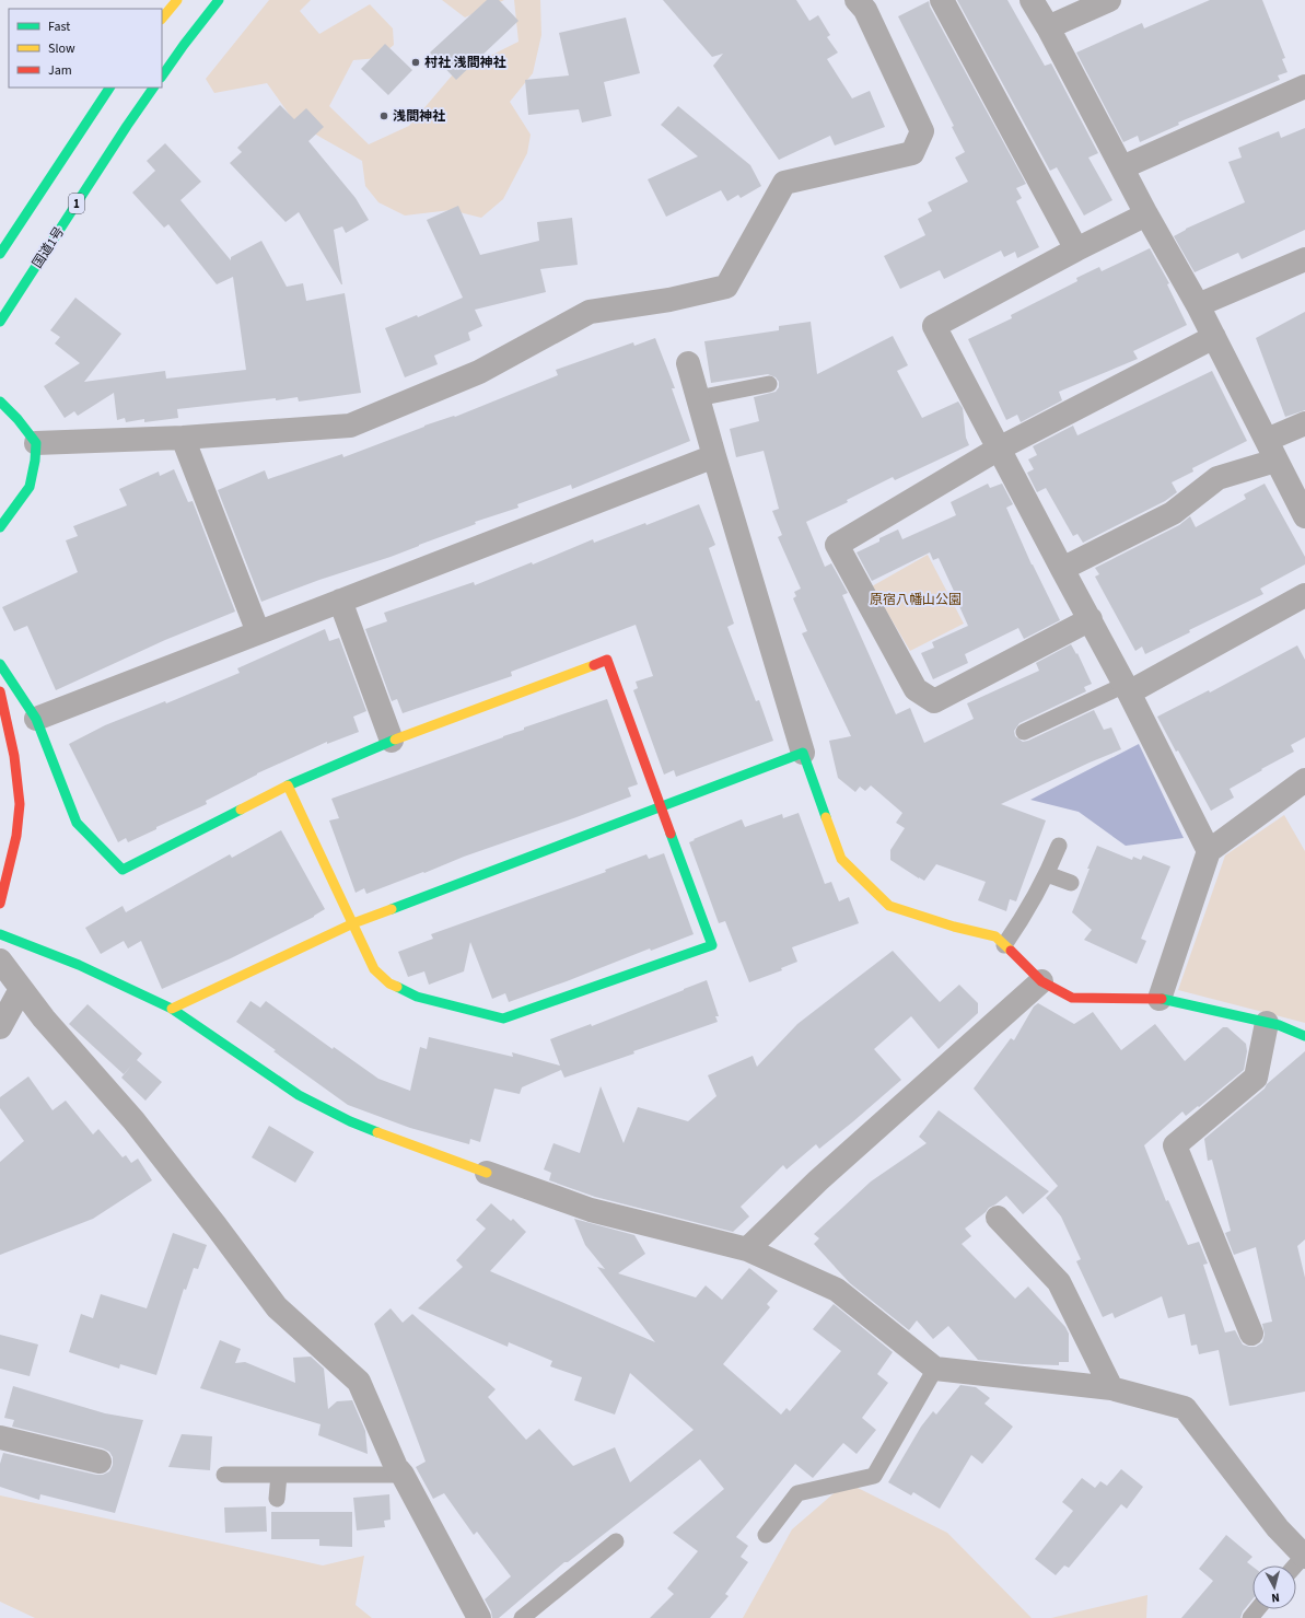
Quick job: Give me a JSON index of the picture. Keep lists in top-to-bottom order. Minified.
{"streets":{"main road":["1","国道1号"]},"parks":["原宿八幡山公園"],"places":["村社 浅間神社","浅間神社"],"legend":["Fast","Slow","Jam"],"north":"bottom"}
